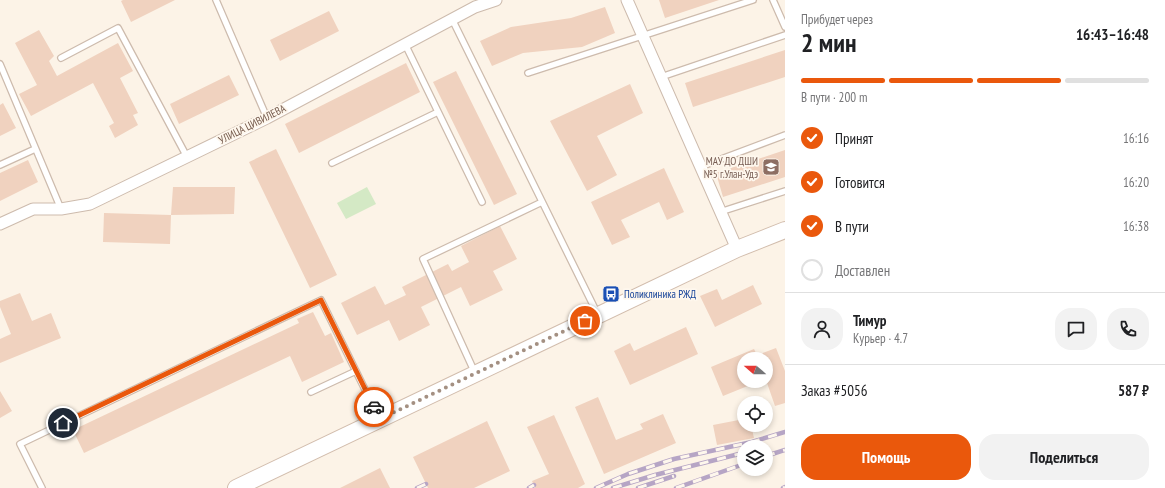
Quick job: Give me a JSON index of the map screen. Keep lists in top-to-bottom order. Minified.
{"streets":{"street":["УЛИЦА ЦИВИЛЕВА"]},"places":{"school or university":["МАУ ДО ДШИ №5 г.Улан-Удэ"],"bus stop":["Поликлиника РЖД"]},"north":"left","page":{"heading":["2 мин","Прибудет через","16:43–16:48"],"panel":["Тимур","Курьер · 4.7","Заказ #5056","587 ₽"],"bar":"В пути · 200 m","list":[["Принят","16:16"],["Готовится","16:20"],["В пути","16:38"],"Доставлен"],"buttons":["Помощь","Поделиться"]}}
